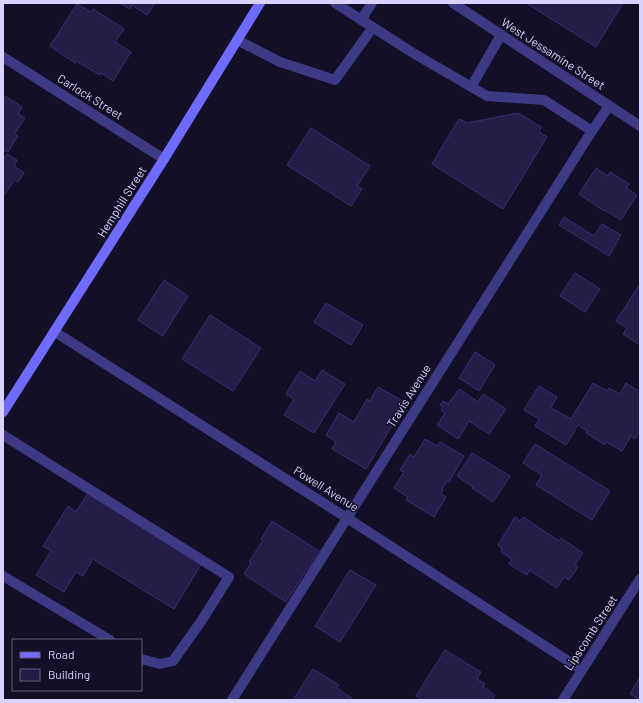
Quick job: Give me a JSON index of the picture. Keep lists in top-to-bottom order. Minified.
{"streets":{"main road":["Hemphill Street"],"street":["West Jessamine Street","Carlock Street","Travis Avenue","Powell Avenue","Lipscomb Street"]},"crossings":[["West Jessamine Street","Travis Avenue"],["Carlock Street","Hemphill Street"],["Hemphill Street","Powell Avenue"],["Travis Avenue","Powell Avenue"],["Powell Avenue","Lipscomb Street"]],"legend":["Road","Building"]}
